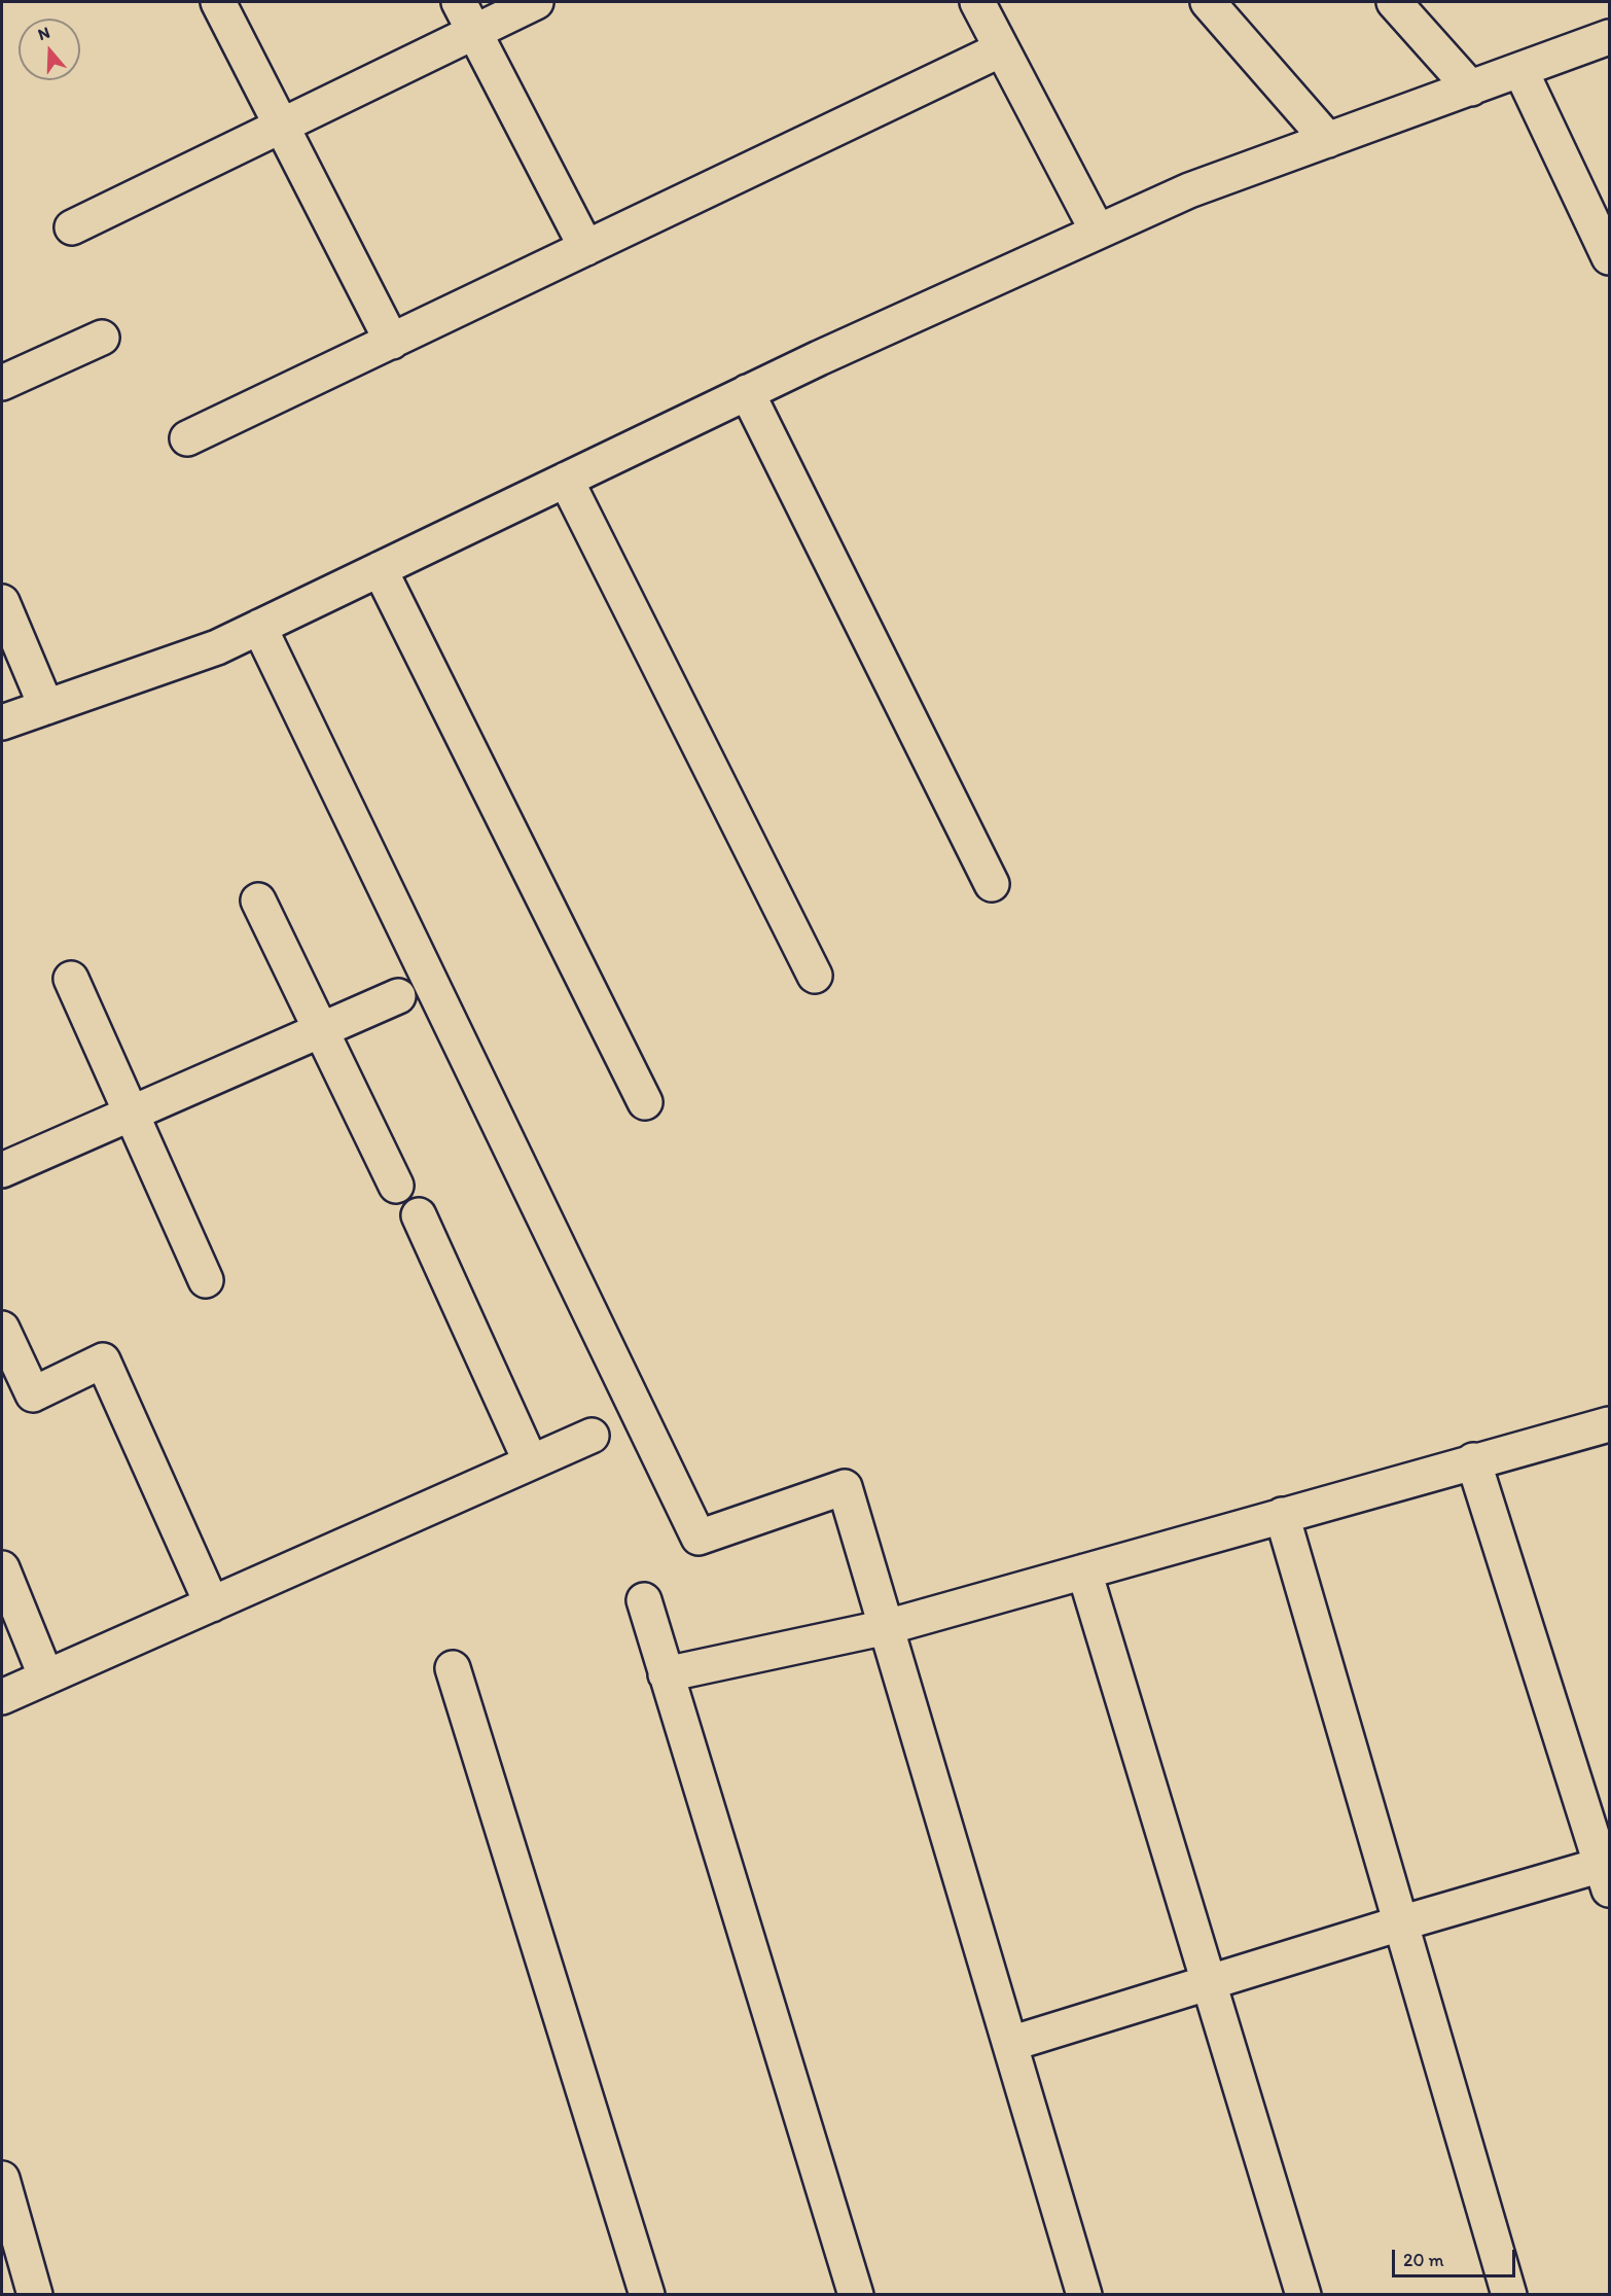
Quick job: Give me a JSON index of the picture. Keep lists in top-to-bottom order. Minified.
{"scale_bar":"20 m","north":"top"}
